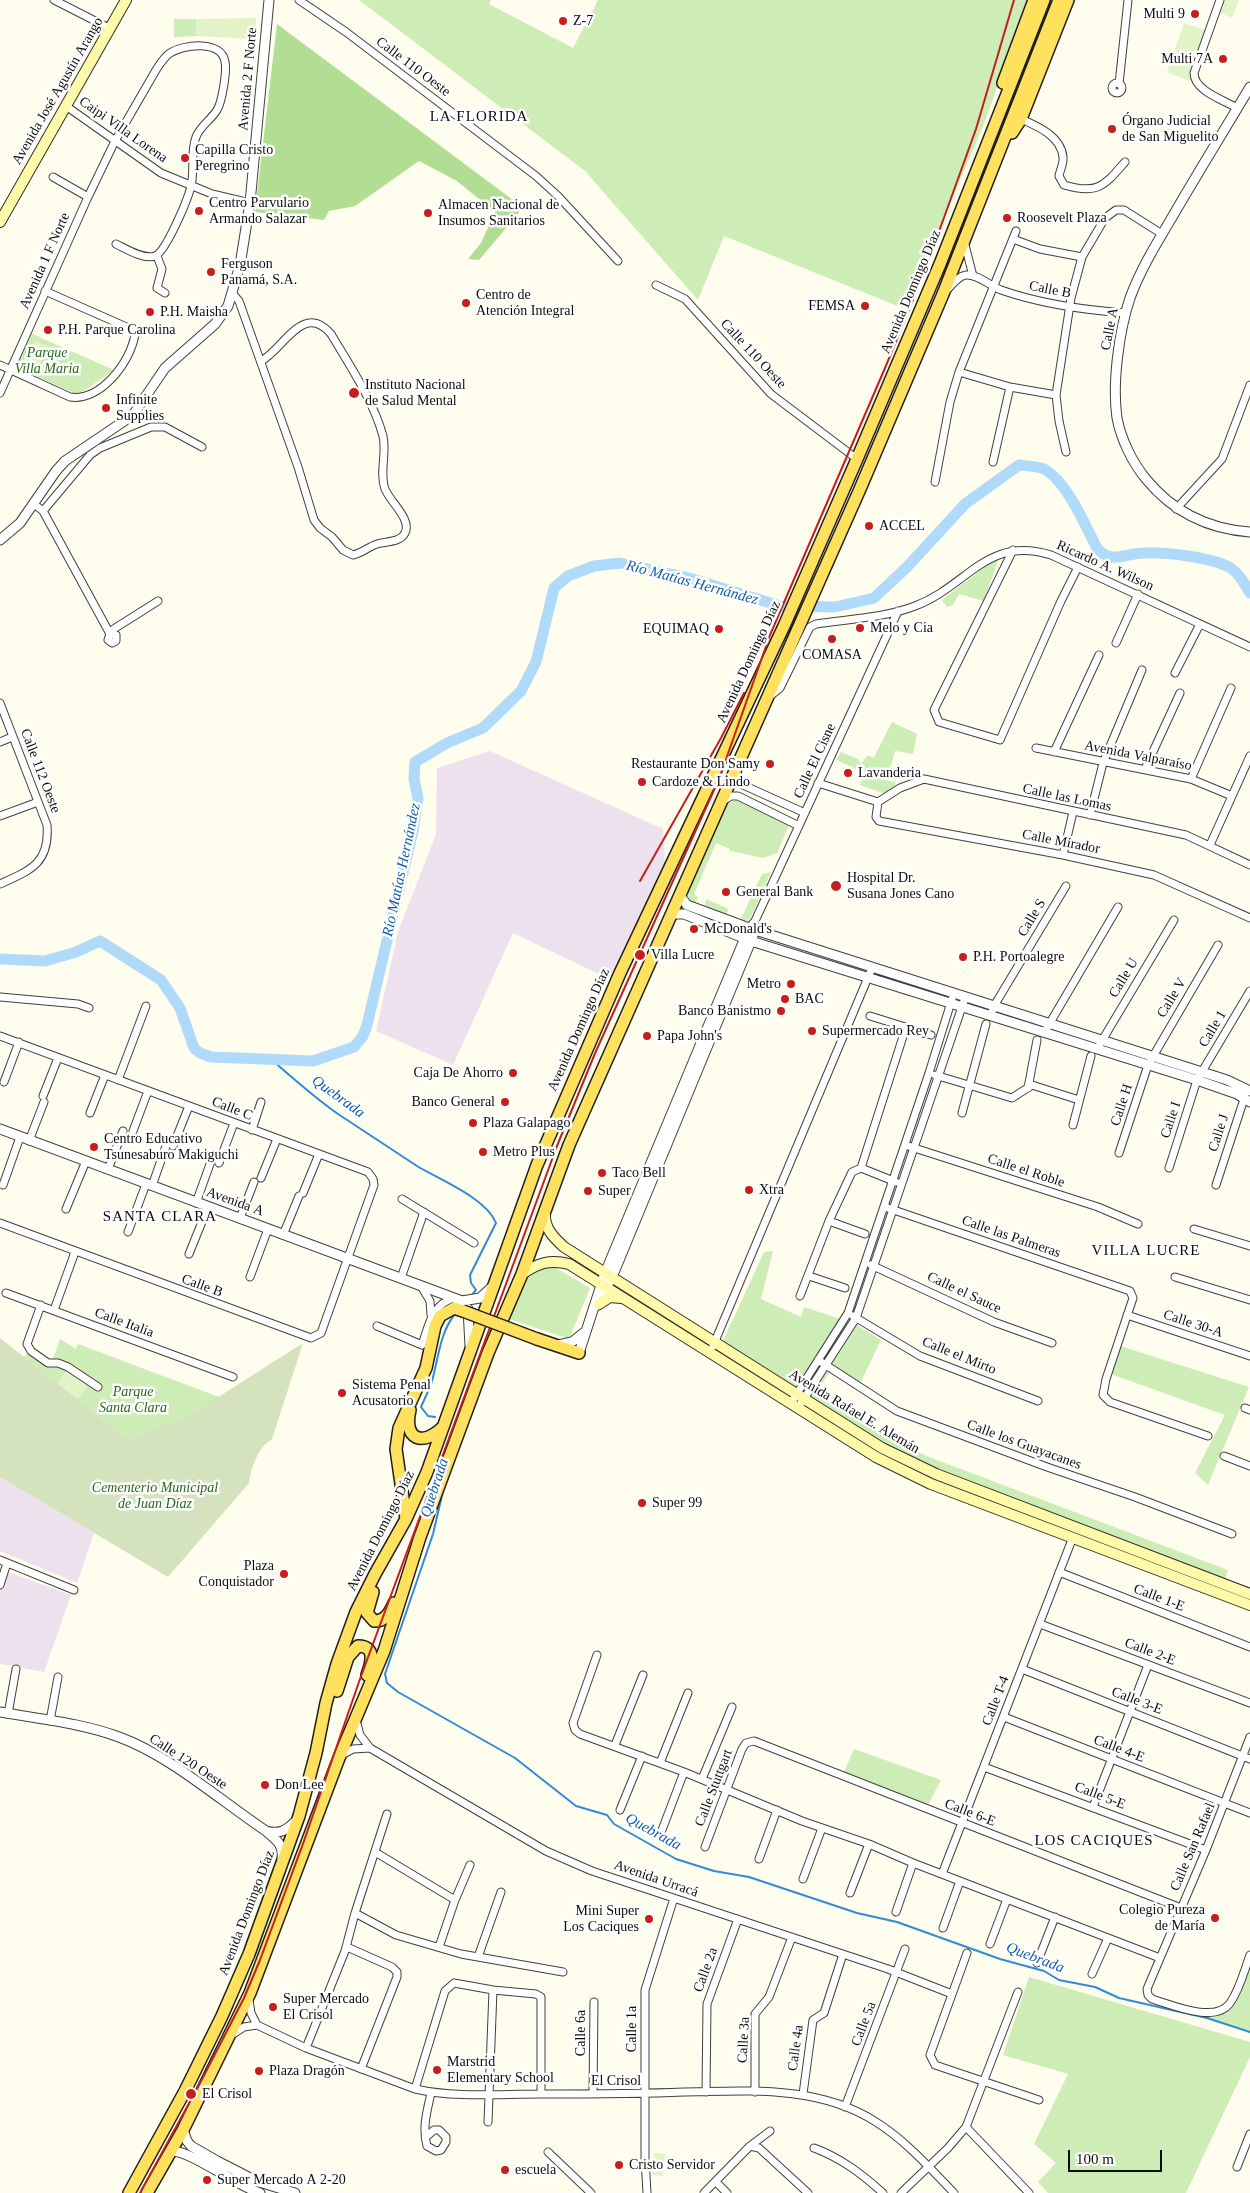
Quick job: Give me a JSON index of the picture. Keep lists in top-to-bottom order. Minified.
{"streets":{"main road":["Avenida José Agustín Arango","Avenida Domingo Díaz","Avenida Rafael E. Alemán"],"street":["Calle 110 Oeste","Avenida 2 F Norte","Caipi Villa Lorena","Avenida 1 F Norte","Calle B","Calle A","Ricardo A. Wilson","Avenida Valparaíso","Calle El Cisne","Calle 112 Oeste","Calle las Lomas","Calle Mirador","Calle S","Calle U","Calle V","Calle 1","Calle H","Calle C","Calle I","Calle J","Calle el Roble","Avenida A","Calle las Palmeras","Calle el Sauce","Calle Italia","Calle 30-A","Calle el Mirto","Calle los Guayacanes","Calle 1-E","Calle 2-E","Calle T-4","Calle 3-E","Calle 4-E","Calle 120 Oeste","Calle Stuttgart","Calle 5-E","Calle 6-E","Calle San Rafael","Avenida Urracá","Calle 2a","Calle 5a","Calle 1a","Calle 6a","Calle 3a","Calle 4a","El Crisol"]},"crossings":[["Calle 110 Oeste","Avenida Domingo Díaz"],["Avenida 2 F Norte","Caipi Villa Lorena"],["Avenida José Agustín Arango","Caipi Villa Lorena"],["Caipi Villa Lorena","Avenida 1 F Norte"],["Calle B","Calle A"],["Calle B","Calle C"],["Calle B","Avenida A"],["Avenida Domingo Díaz","Ricardo A. Wilson"],["Avenida Domingo Díaz","Avenida Rafael E. Alemán"],["Avenida Domingo Díaz","Calle 120 Oeste"],["Avenida Domingo Díaz","Avenida Urracá"],["Ricardo A. Wilson","Calle El Cisne"],["Calle las Lomas","Calle Mirador"],["Calle V","Calle H"],["Calle 1","Calle I"],["Calle C","Avenida A"],["Calle las Palmeras","Calle 30-A"],["Avenida Rafael E. Alemán","Calle T-4"],["Calle 1-E","Calle T-4"],["Calle 2-E","Calle T-4"],["Calle T-4","Calle 3-E"],["Calle T-4","Calle 4-E"],["Calle T-4","Calle 5-E"],["Calle T-4","Calle 6-E"],["Calle 3-E","Calle San Rafael"],["Calle 4-E","Calle San Rafael"],["Calle Stuttgart","Calle 6-E"],["Calle 5-E","Calle San Rafael"],["Calle 6-E","Calle San Rafael"],["Avenida Urracá","Calle 2a"],["Avenida Urracá","Calle 5a"],["Avenida Urracá","Calle 1a"],["Avenida Urracá","Calle 3a"],["Avenida Urracá","Calle 4a"],["Calle 2a","El Crisol"],["Calle 5a","El Crisol"],["Calle 1a","El Crisol"],["Calle 6a","El Crisol"],["Calle 3a","El Crisol"],["Calle 4a","El Crisol"]],"districts":["LA FLORIDA","SANTA CLARA","VILLA LUCRE","LOS CACIQUES"],"water":["Río Matías Hernández","Quebrada"],"parks":["Parque Villa Maria","Parque Santa Clara","Cementerio Municipal de Juan Díaz"],"places":["Multi 9","Z-7","Multi 7A","Órgano Judicial de San Miguelito","Capilla Cristo Peregrino","Centro Parvulario Armando Salazar","Almacen Nacional de Insumos Sanitarios","Roosevelt Plaza","Ferguson Panamá, S.A.","Centro de Atención Integral","FEMSA","P.H. Maisha","P.H. Parque Carolina","Instituto Nacional de Salud Mental","Infinite Supplies","ACCEL","Melo y Cia","EQUIMAQ","COMASA","Restaurante Don Samy","Lavanderia","Cardoze & Lindo","Hospital Dr. Susana Jones Cano","General Bank","McDonald's","Villa Lucre","P.H. Portoalegre","Metro","BAC","Banco Banistmo","Supermercado Rey","Papa John's","Caja De Ahorro","Banco General","Plaza Galapago","Centro Educativo Tsunesaburo Makiguchi","Metro Plus","Taco Bell","Xtra","Super","Sistema Penal Acusatorio","Super 99","Plaza Conquistador","Don Lee","Colegio Pureza de María","Mini Super Los Caciques","Super Mercado El Crisol","Marstrid Elementary School","Plaza Dragón","El Crisol","Cristo Servidor","escuela","Super Mercado A 2-20"],"scale_bar":"100 m"}
